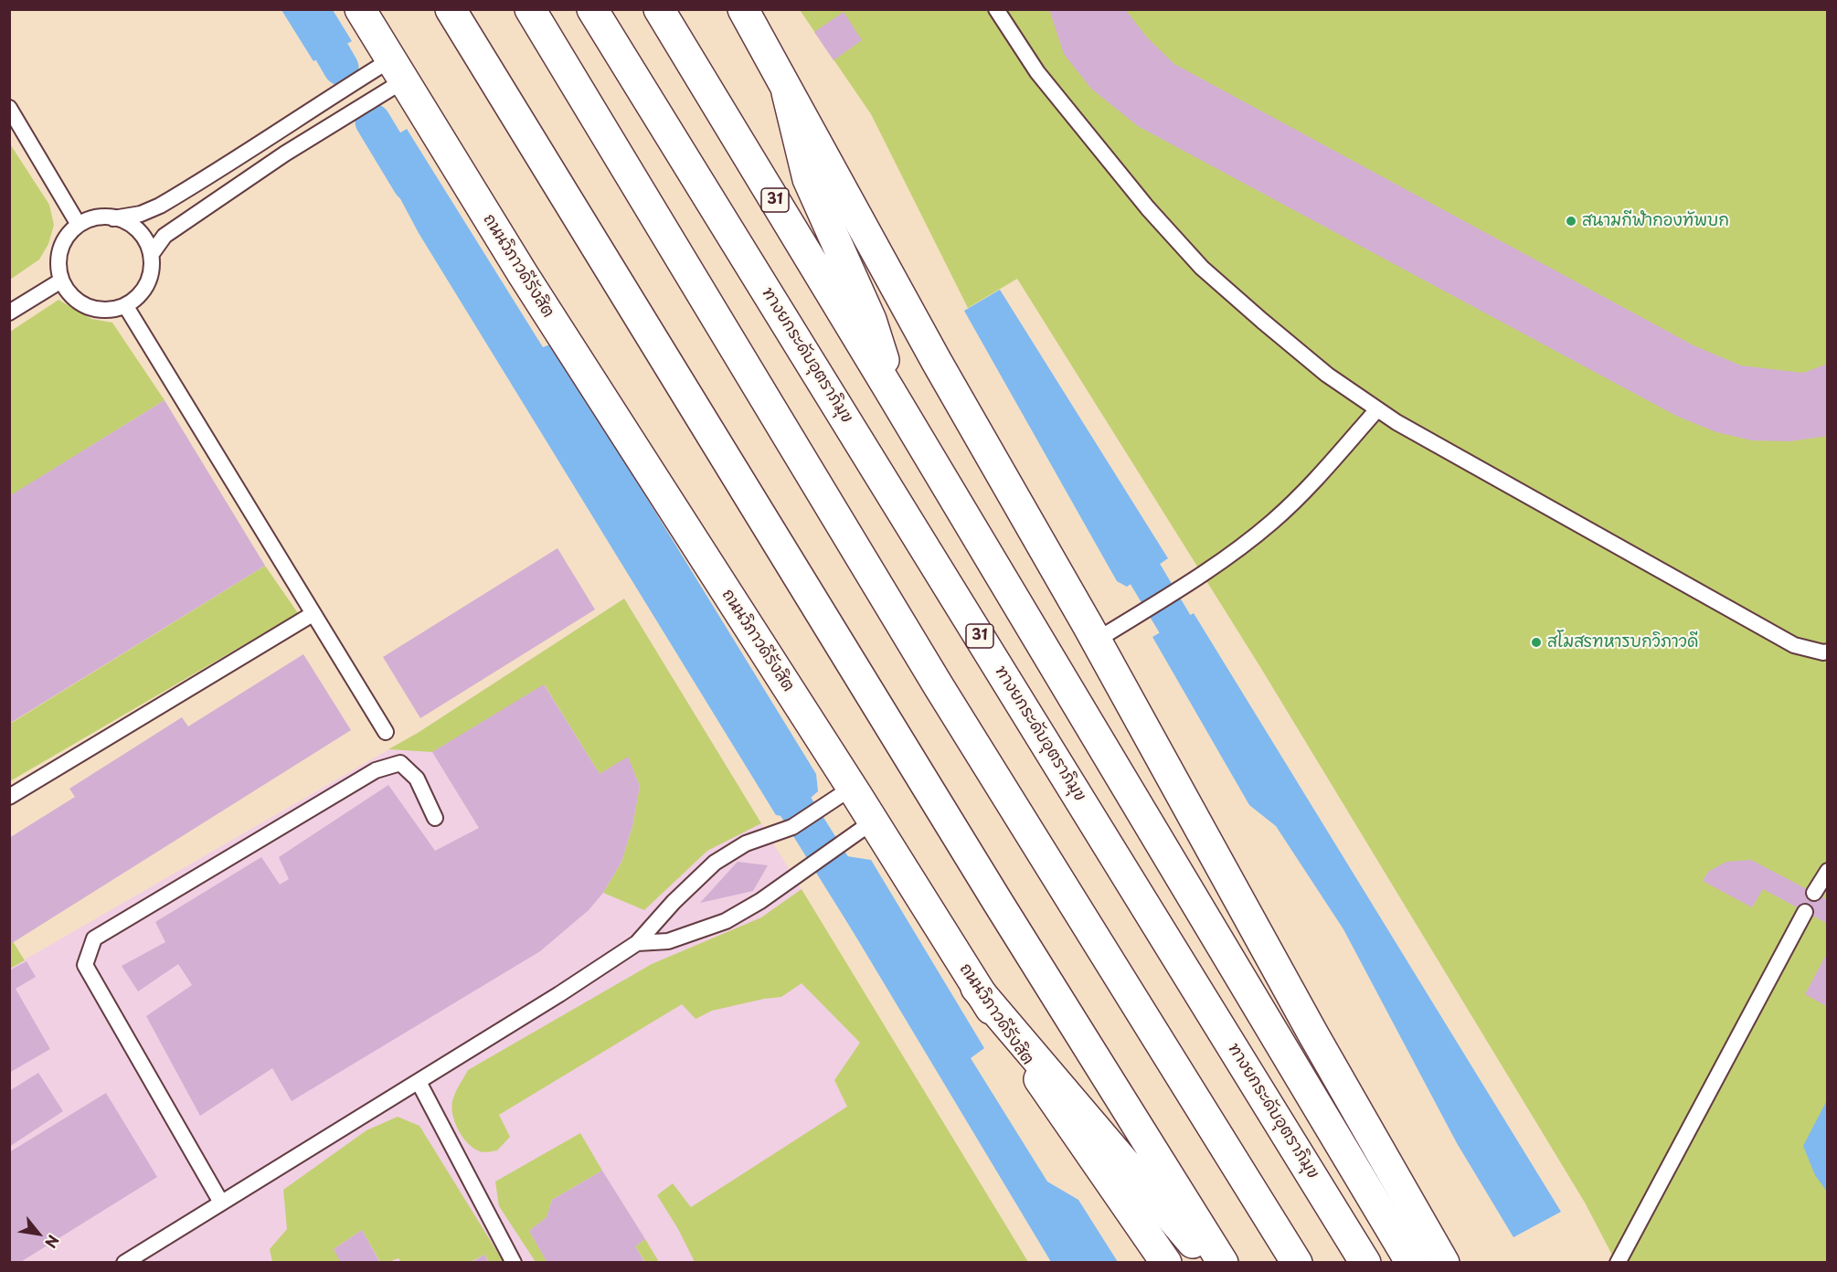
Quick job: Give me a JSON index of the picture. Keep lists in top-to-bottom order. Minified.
{"streets":{"main road":["31","ถนนวิภาวดีรังสิต","ทางยกระดับอุตราภิมุข"]},"places":["สนามกีฬากองทัพบก","สโมสรทหารบกวิภาวดี"],"north":"bottom right"}
